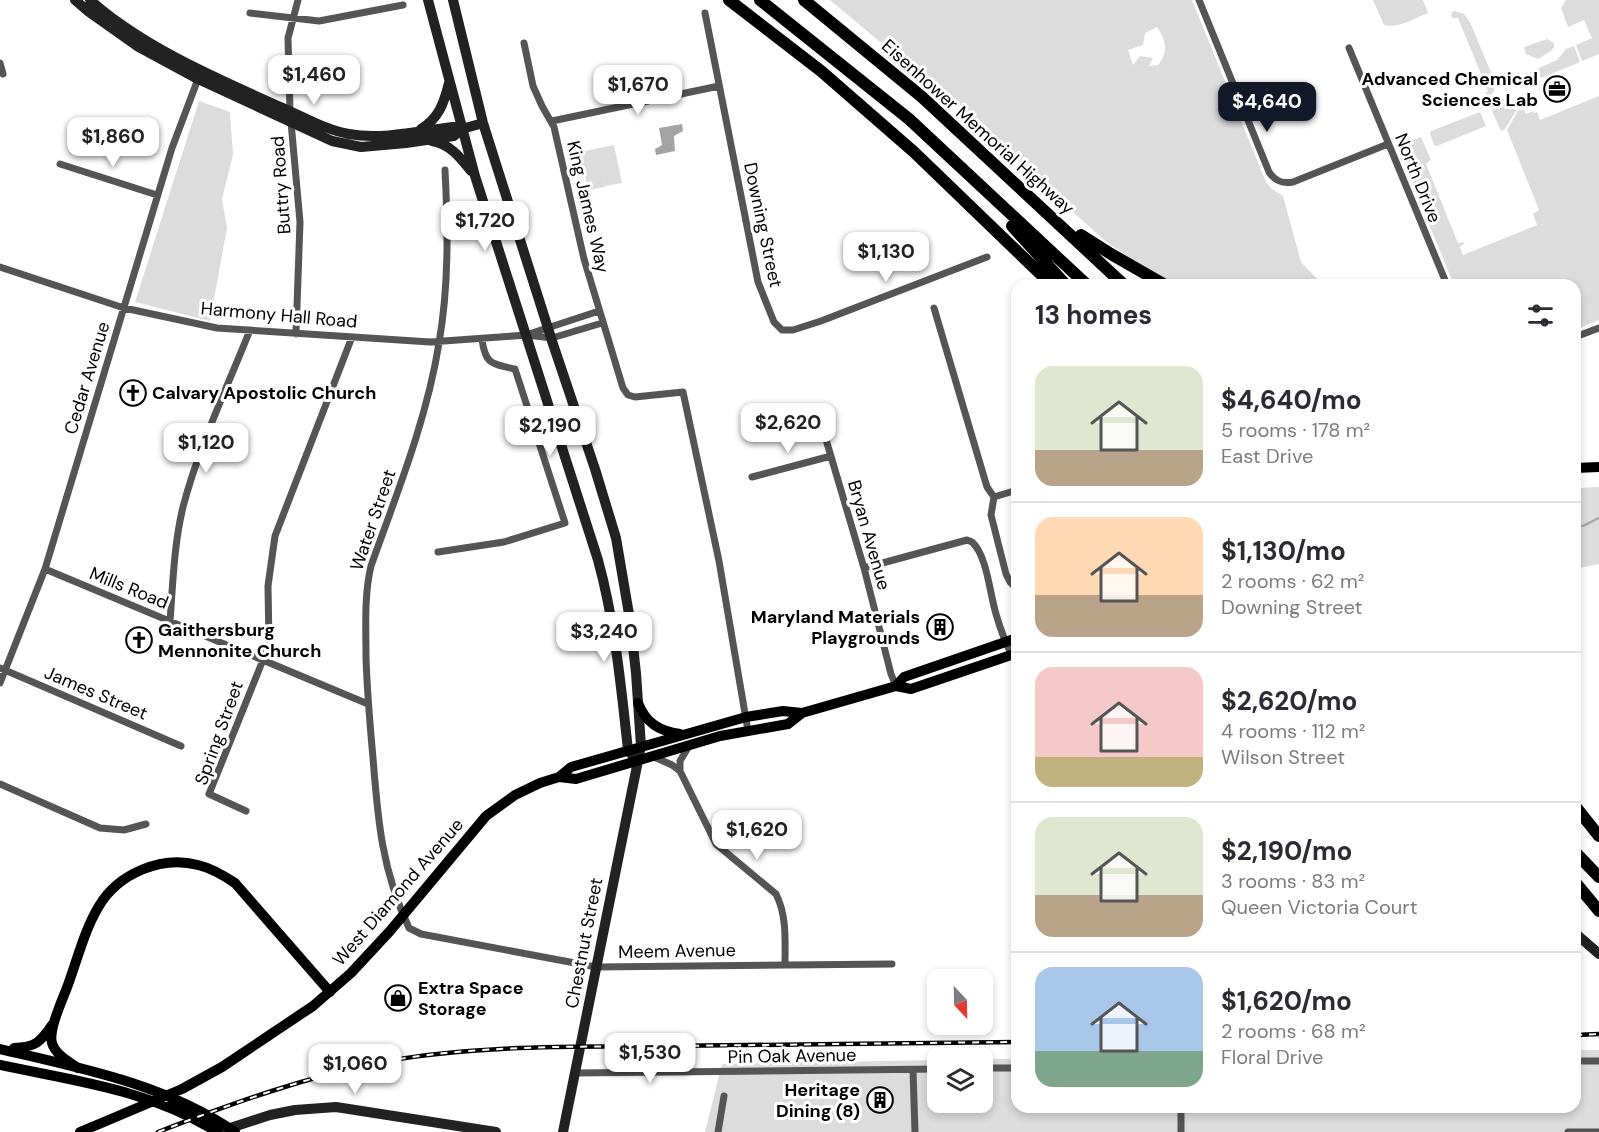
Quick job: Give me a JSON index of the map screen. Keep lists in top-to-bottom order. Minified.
{"streets":{"highway":["Eisenhower Memorial Highway"],"main road":["West Diamond Avenue","Chestnut Street"],"street":["North Drive","Buttry Road","King James Way","Downing Street","Harmony Hall Road","Cedar Avenue","Water Street","Bryan Avenue","Mills Road","James Street","Spring Street","Meem Avenue","Pin Oak Avenue"]},"crossings":[["Buttry Road","Harmony Hall Road"],["King James Way","West Diamond Avenue"],["Harmony Hall Road","Cedar Avenue"],["Harmony Hall Road","Water Street"],["Harmony Hall Road","Spring Street"],["Cedar Avenue","Mills Road"],["Cedar Avenue","James Street"],["Water Street","Mills Road"],["Water Street","West Diamond Avenue"],["Water Street","Meem Avenue"],["Bryan Avenue","West Diamond Avenue"],["Mills Road","Spring Street"],["West Diamond Avenue","Chestnut Street"],["West Diamond Avenue","Meem Avenue"],["Chestnut Street","Meem Avenue"],["Chestnut Street","Pin Oak Avenue"]],"places":{"office":["Advanced Chemical Sciences Lab"],"church":["Calvary Apostolic Church","Gaithersburg Mennonite Church"],"building":["Maryland Materials Playgrounds","Heritage Dining (8)"],"shop":["Extra Space Storage"]},"north":"bottom","page":{"price":["$1,460","$1,670","$4,640","$1,860","$1,720","$1,130","$2,620","$2,190","$1,120","$3,240","$1,620","$1,530","$1,060"],"heading":"13 homes","list":[{"name":"$4,640/mo","note":"5 rooms · 178 m² · East Drive"},{"name":"$1,130/mo","note":"2 rooms · 62 m² · Downing Street"},{"name":"$2,620/mo","note":"4 rooms · 112 m² · Wilson Street"},{"name":"$2,190/mo","note":"3 rooms · 83 m² · Queen Victoria Court"},{"name":"$1,620/mo","note":"2 rooms · 68 m² · Floral Drive"}]}}
